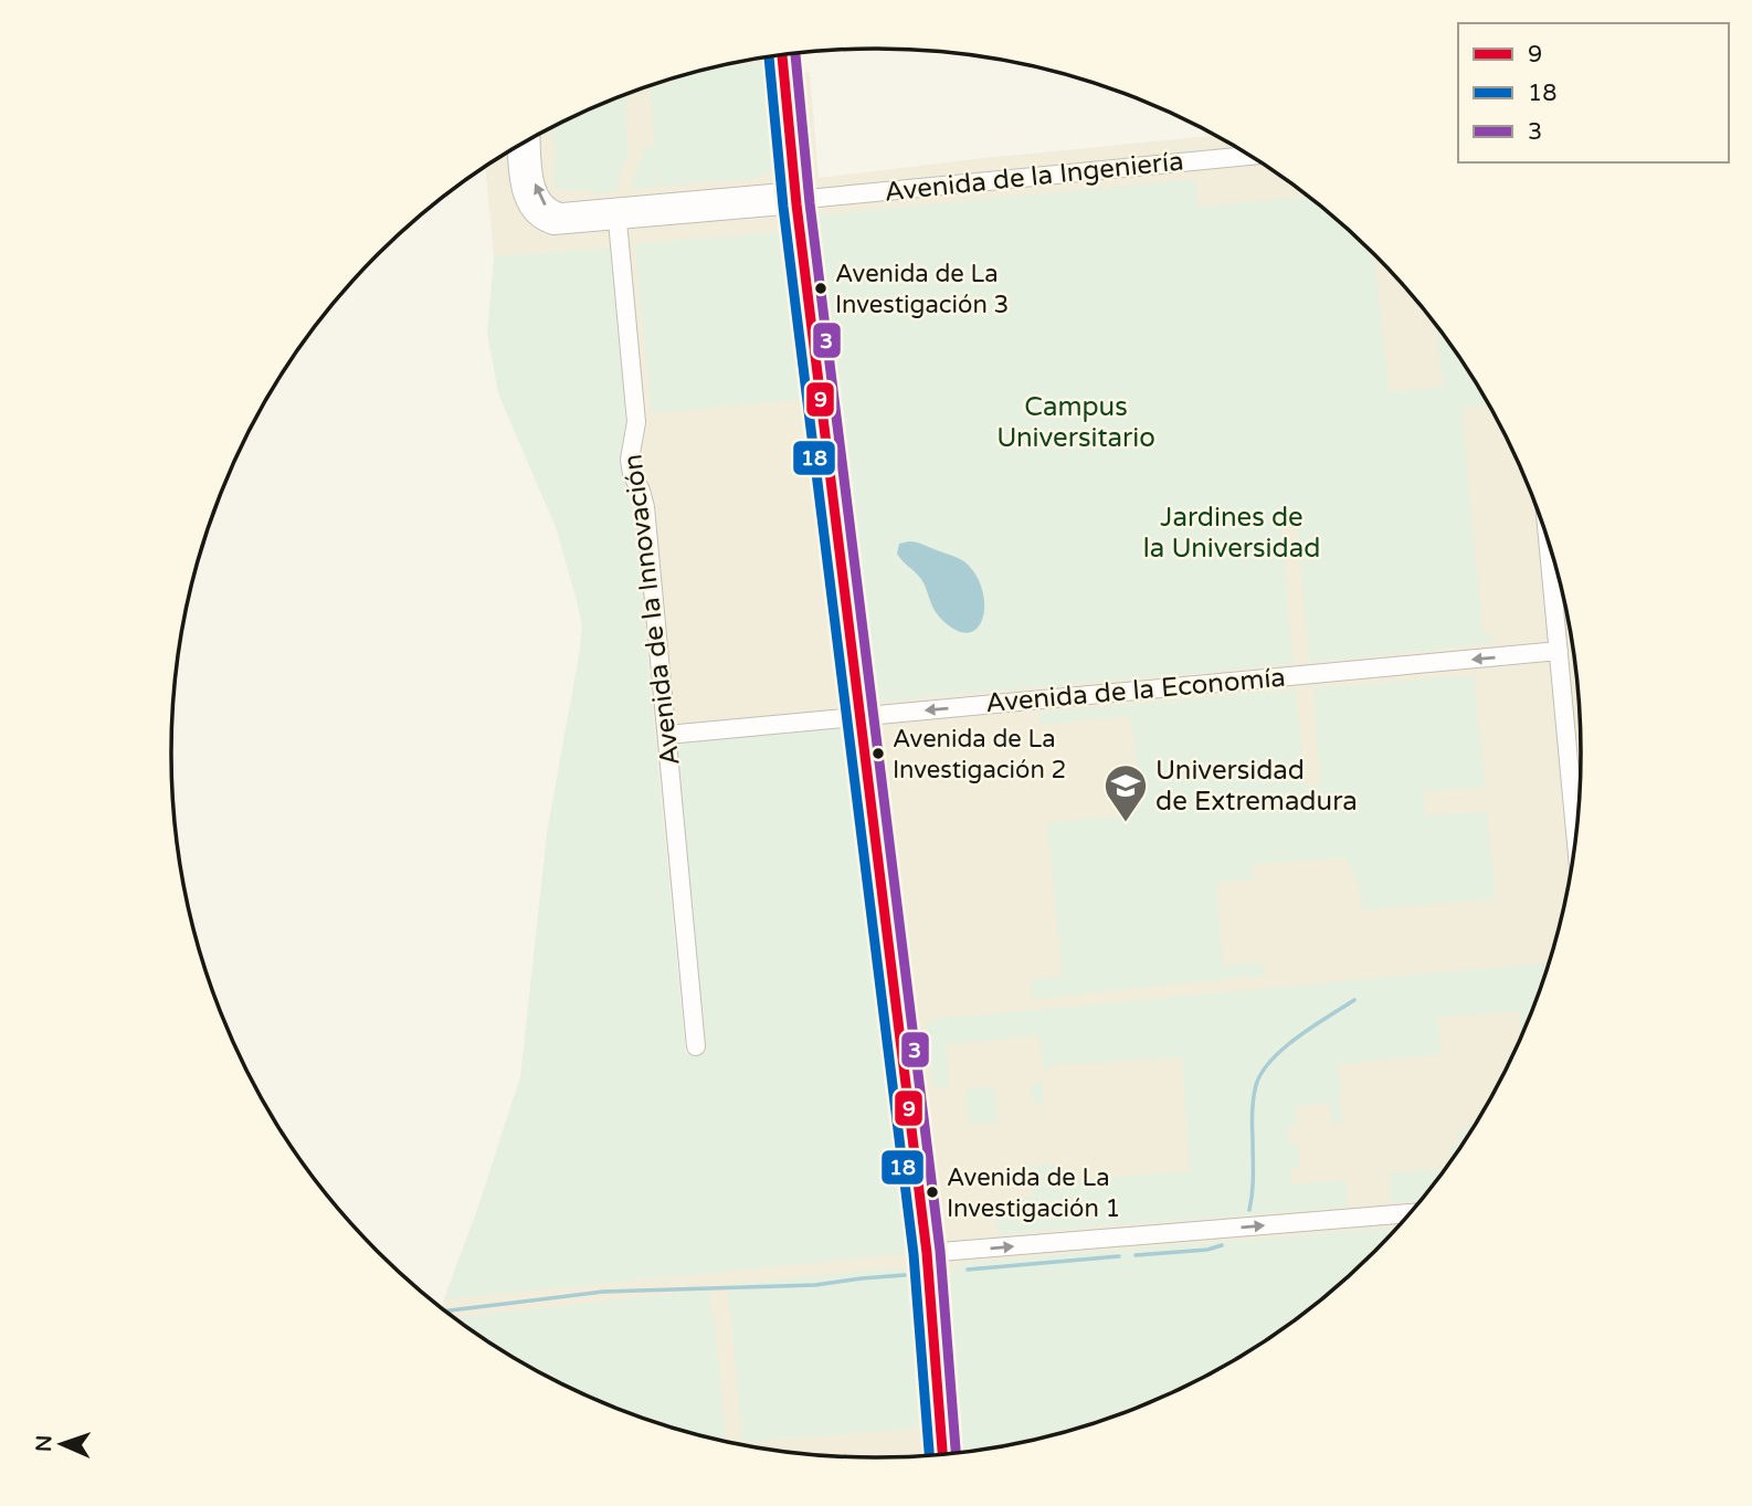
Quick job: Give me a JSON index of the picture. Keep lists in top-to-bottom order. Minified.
{"streets":{"street":["Avenida de la Ingeniería","Avenida de la Innovación","Avenida de la Economía"]},"crossings":[["Avenida de la Innovación","Avenida de la Economía"]],"one_way":["Avenida de la Economía"],"parks":["Campus Universitario","Jardines de la Universidad"],"places":{"other":["Avenida de La Investigación 3","Avenida de La Investigación 2","Avenida de La Investigación 1"],"school or university":["Universidad de Extremadura"]},"lines":["transit line 3","transit line 9","transit line 18"],"legend":["9","18","3"],"north":"left"}
